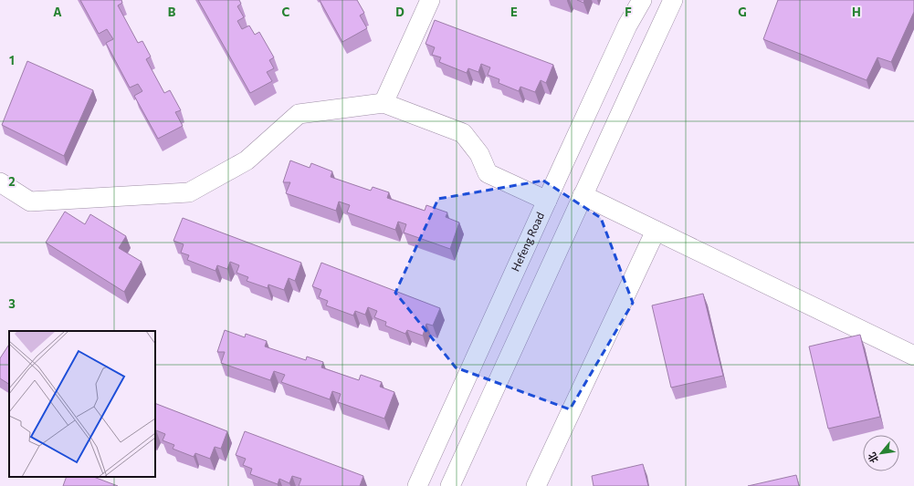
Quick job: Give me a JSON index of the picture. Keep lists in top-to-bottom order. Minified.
{"streets":{"street":["Hefeng Road"]},"north":"bottom left","grid":{"columns":["A","B","C","D","E","F","G","H"],"rows":["1","2","3"]}}
